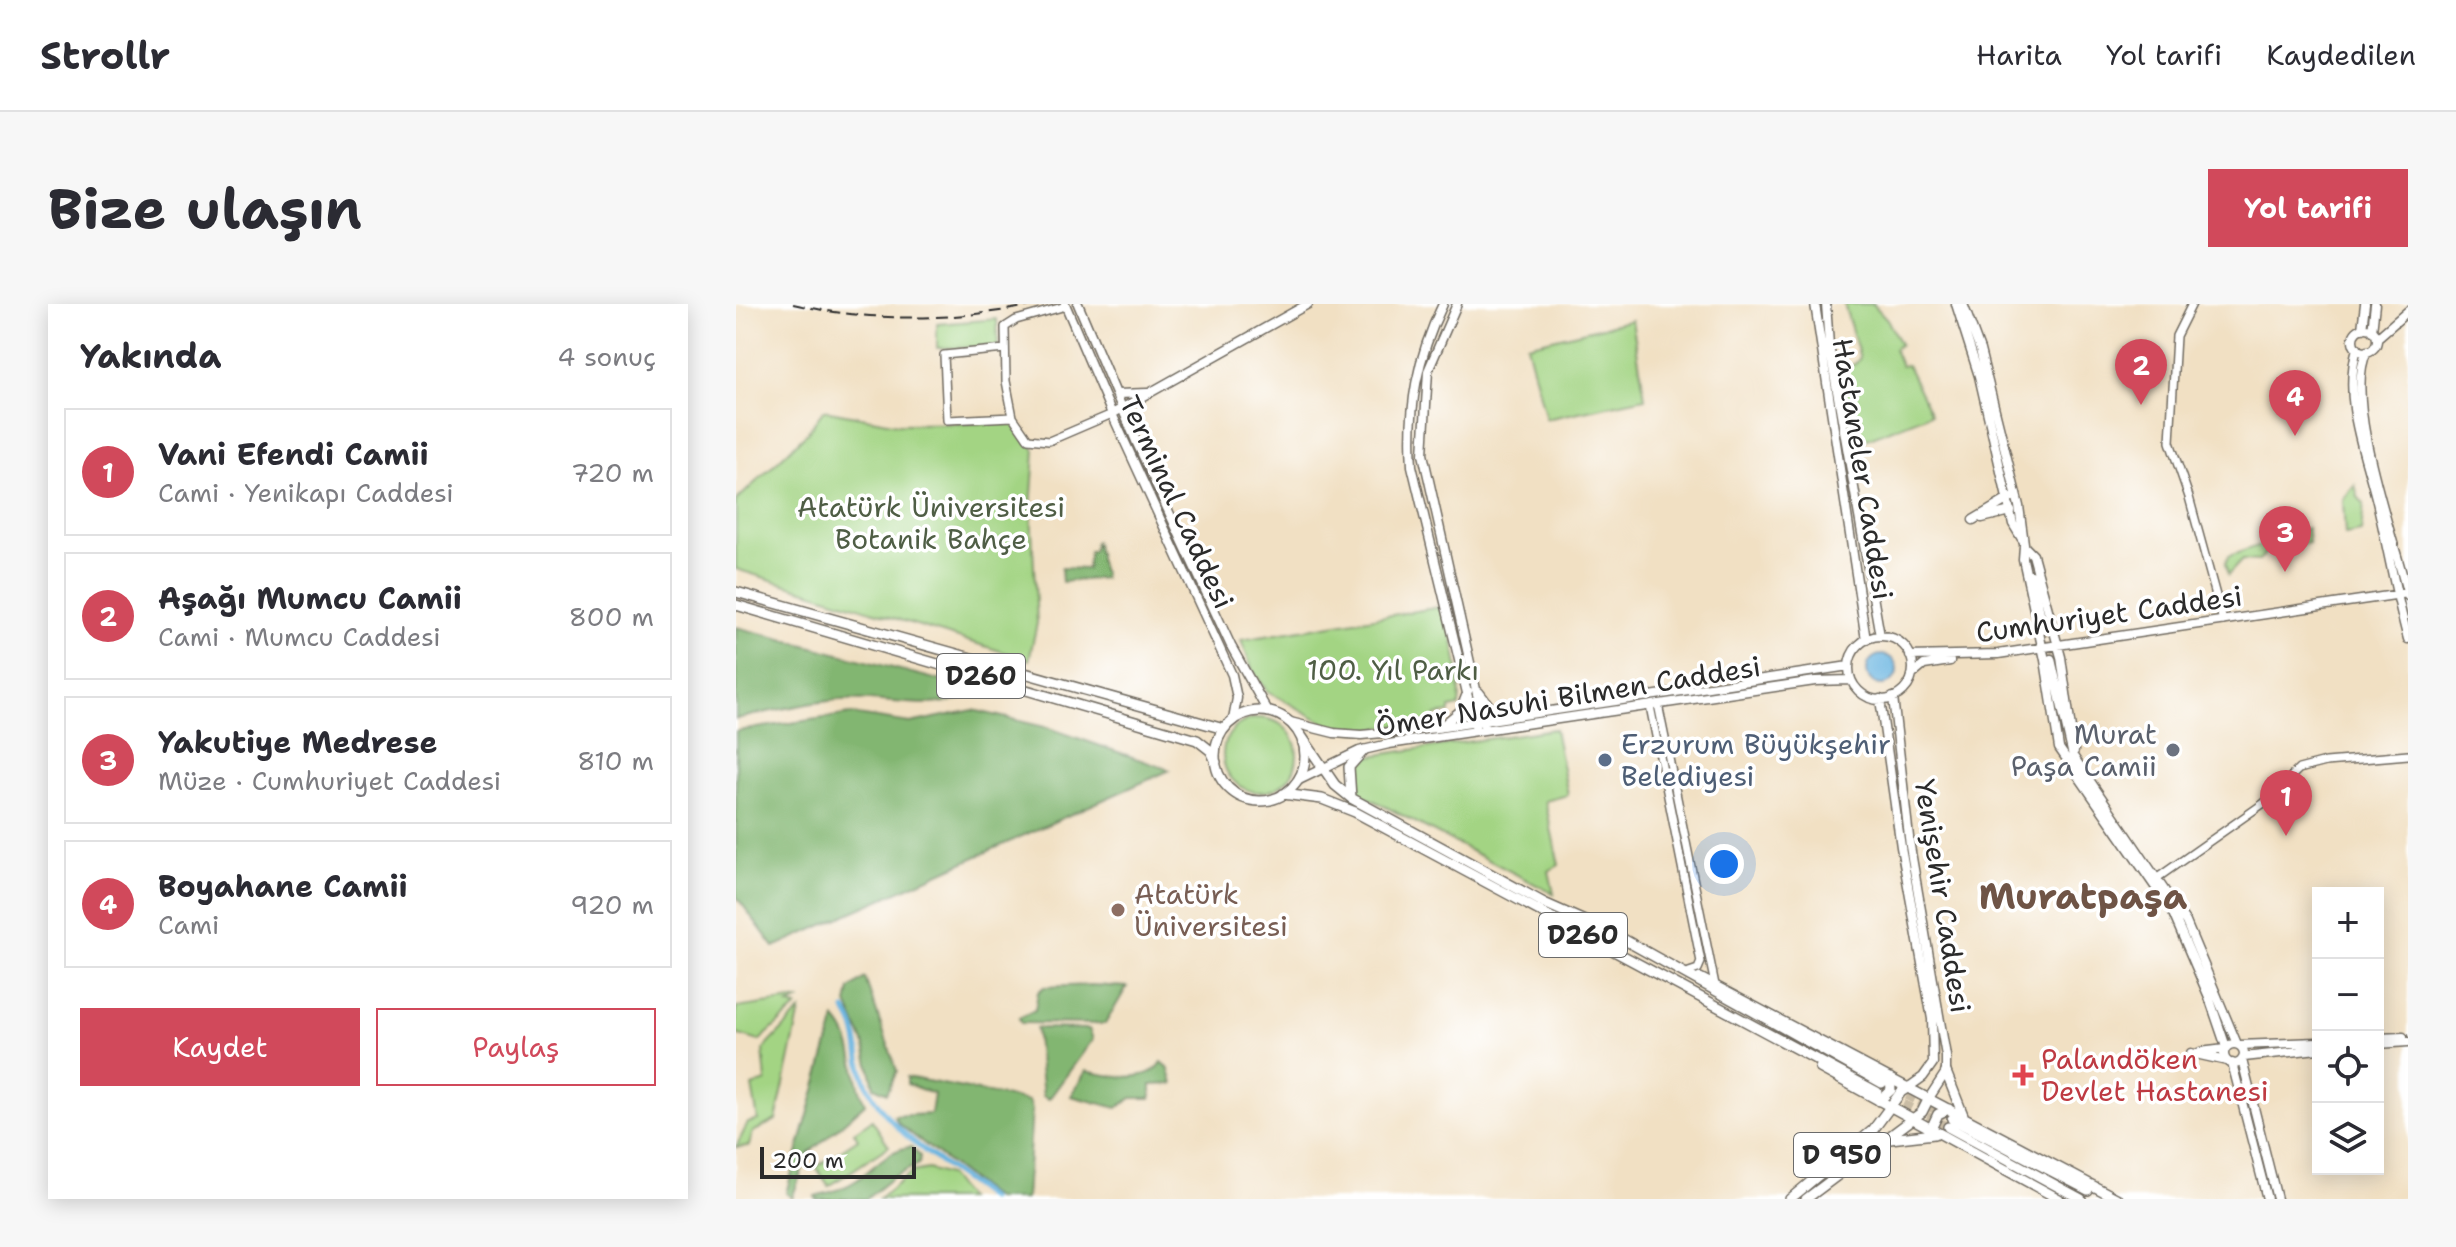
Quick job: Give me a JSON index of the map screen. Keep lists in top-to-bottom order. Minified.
{"streets":{"highway":["D260","D 950"],"main road":["Hastaneler Caddesi","Terminal Caddesi","Cumhuriyet Caddesi","Ömer Nasuhi Bilmen Caddesi","Yenişehir Caddesi"]},"crossings":[["Hastaneler Caddesi","Cumhuriyet Caddesi"],["Hastaneler Caddesi","Ömer Nasuhi Bilmen Caddesi"],["Hastaneler Caddesi","Yenişehir Caddesi"],["Terminal Caddesi","D260"],["Terminal Caddesi","Ömer Nasuhi Bilmen Caddesi"],["Cumhuriyet Caddesi","Ömer Nasuhi Bilmen Caddesi"],["Cumhuriyet Caddesi","Yenişehir Caddesi"],["D260","Ömer Nasuhi Bilmen Caddesi"],["Ömer Nasuhi Bilmen Caddesi","Yenişehir Caddesi"]],"districts":["Muratpaşa"],"parks":["Atatürk Üniversitesi Botanik Bahçe","100. Yıl Parkı"],"places":{"other":["Murat Paşa Camii","Erzurum Büyükşehir Belediyesi","Atatürk Üniversitesi"],"health":["Palandöken Devlet Hastanesi"]},"scale_bar":"200 m","page":{"header":"Strollr","nav":["Harita","Yol tarifi","Kaydedilen"],"buttons":["Yol tarifi",["Kaydet","Paylaş"]],"title":"Bize ulaşın","heading":["Yakında","4 sonuç"],"pins":["2","4","3","1"],"list":[{"mark":"1","name":"Vani Efendi Camii","note":"Cami · Yenikapı Caddesi","value":"720 m"},{"mark":"2","name":"Aşağı Mumcu Camii","note":"Cami · Mumcu Caddesi","value":"800 m"},{"mark":"3","name":"Yakutiye Medrese","note":"Müze · Cumhuriyet Caddesi","value":"810 m"},{"mark":"4","name":"Boyahane Camii","note":"Cami","value":"920 m"}],"map_buttons":["+","−"],"scale":"200 m"}}
